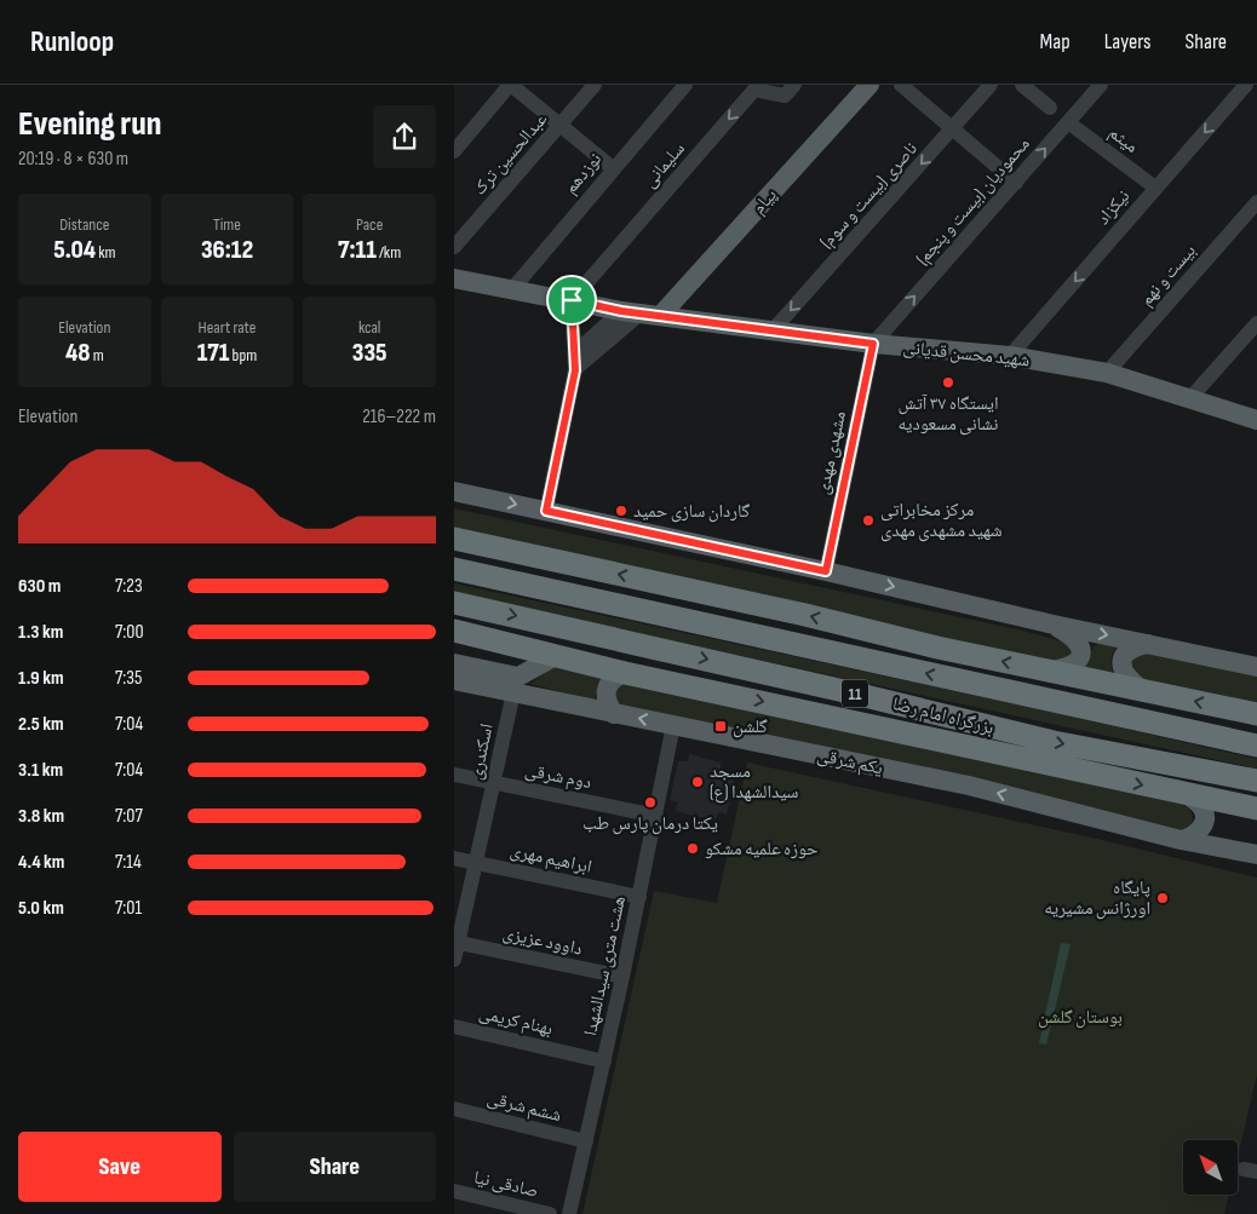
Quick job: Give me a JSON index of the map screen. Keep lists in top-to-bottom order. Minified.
{"streets":{"highway":["11","بزرگراه امام رضا"],"main road":["پیام","شهید محسن قدیانی","یکم شرقی"],"street":["میثم","عبدالحسین ترک","سلیمانی","نوزدهم","ناصری (بیست و سوم)","محمودیان (بیست و پنجم)","نیکزاد","بیست و نهم","مشهدی مهدی","اسکندری","دوم شرقی","ابراهیم مهری","داوود عزیزی","هشت متری سیدالشهدا","بهنام کریمی","ششم شرقی","صادقی نیا"]},"crossings":[["میثم","محمودیان (بیست و پنجم)"],["میثم","نیکزاد"],["سلیمانی","شهید محسن قدیانی"],["نوزدهم","شهید محسن قدیانی"],["ناصری (بیست و سوم)","شهید محسن قدیانی"],["پیام","شهید محسن قدیانی"],["محمودیان (بیست و پنجم)","شهید محسن قدیانی"],["محمودیان (بیست و پنجم)","مشهدی مهدی"],["نیکزاد","شهید محسن قدیانی"],["بیست و نهم","شهید محسن قدیانی"],["شهید محسن قدیانی","مشهدی مهدی"],["اسکندری","یکم شرقی"],["اسکندری","دوم شرقی"],["اسکندری","ابراهیم مهری"],["اسکندری","داوود عزیزی"],["یکم شرقی","هشت متری سیدالشهدا"],["دوم شرقی","هشت متری سیدالشهدا"],["ابراهیم مهری","هشت متری سیدالشهدا"],["داوود عزیزی","هشت متری سیدالشهدا"],["هشت متری سیدالشهدا","بهنام کریمی"],["هشت متری سیدالشهدا","ششم شرقی"]],"one_way":["سلیمانی","ناصری (بیست و سوم)","محمودیان (بیست و پنجم)","نیکزاد","یکم شرقی"],"parks":["بوستان گلشن"],"places":{"other":["ایستگاه ۳۷ آتش نشانی مسعودیه","گاردان سازی حمید","مرکز مخابراتی شهید مشهدی مهدی","مسجد سیدالشهدا (ع)","یکتا درمان پارس طب","حوزه علمیه مشکو","پایگاه اورژانس مشیریه"],"transit":["گلشن"]},"north":"top left","page":{"header":"Runloop","nav":["Map","Layers","Share"],"heading":["Evening run","20:19 · 8 × 630 m"],"stats":[["Distance","5.04 km"],["Time","36:12"],["Pace","7:11 /km"],["Elevation","48 m"],["Heart rate","171 bpm"],["kcal","335"]],"chart":["Elevation","216–222 m"],"list":[{"name":"630 m","note":"7:23"},{"name":"1.3 km","note":"7:00"},{"name":"1.9 km","note":"7:35"},{"name":"2.5 km","note":"7:04"},{"name":"3.1 km","note":"7:04"},{"name":"3.8 km","note":"7:07"},{"name":"4.4 km","note":"7:14"},{"name":"5.0 km","note":"7:01"}],"buttons":["Save","Share"]}}
